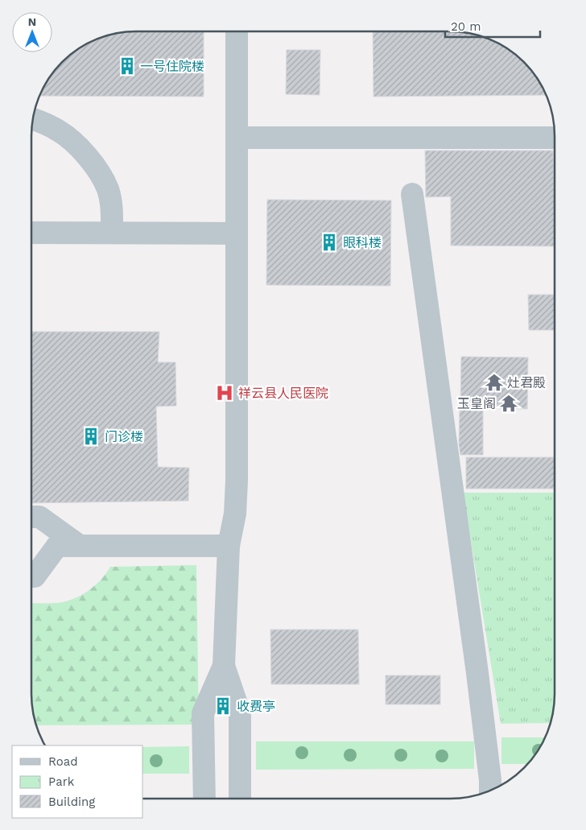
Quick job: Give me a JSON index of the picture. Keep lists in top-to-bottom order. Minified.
{"places":{"building":["一号住院楼","眼科楼","门诊楼","收费亭"],"temple":["灶君殿","玉皇阁"],"hospital":["祥云县人民医院"]},"legend":["Road","Park","Building"],"scale_bar":"20 m","north":"top"}
